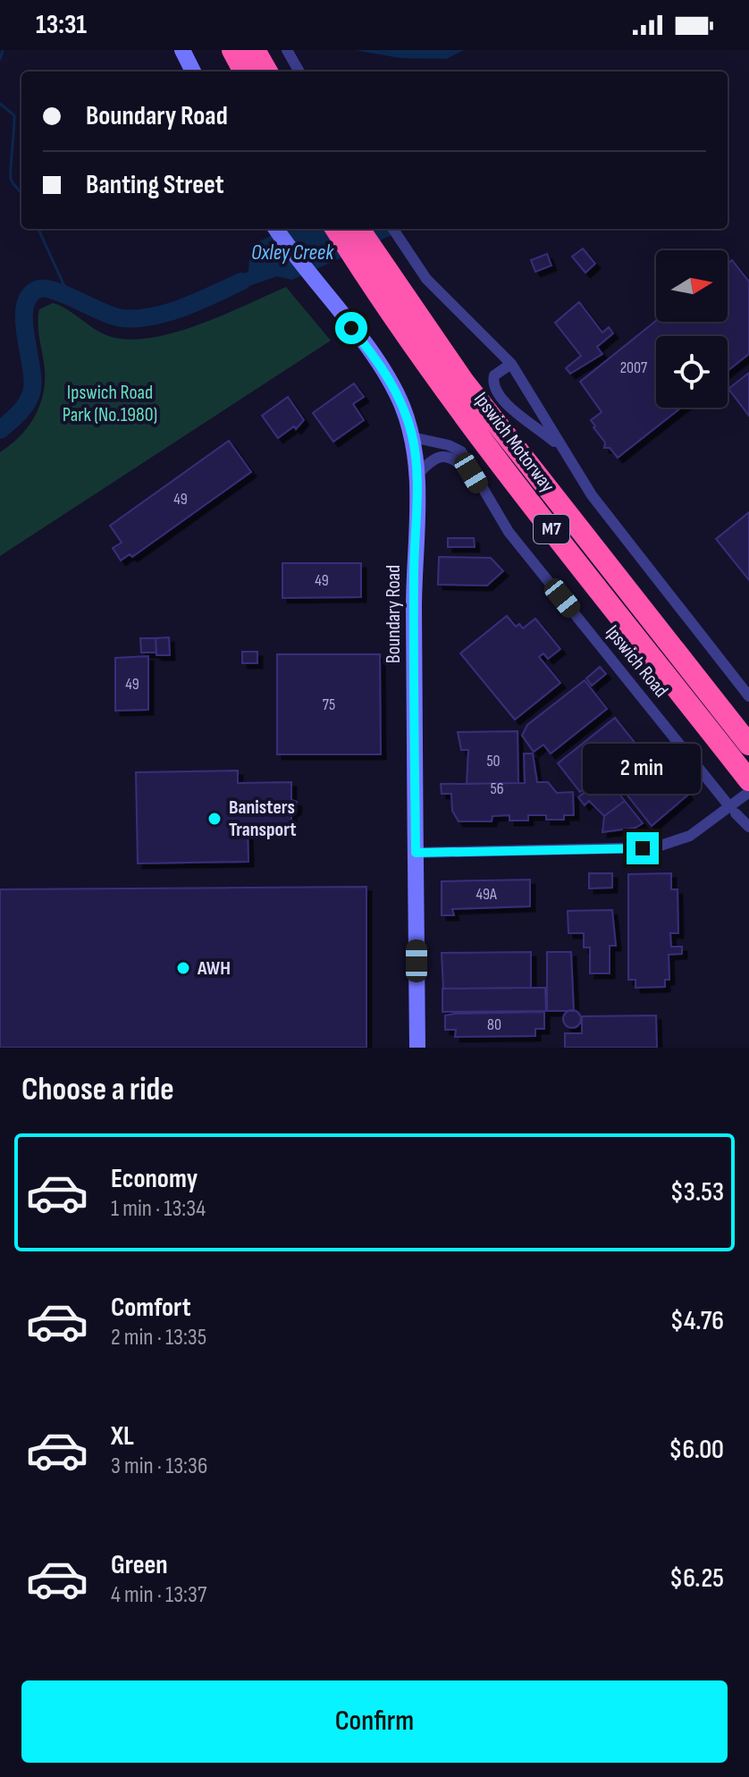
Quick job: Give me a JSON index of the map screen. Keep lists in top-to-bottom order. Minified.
{"streets":{"highway":["Ipswich Motorway","M7"],"main road":["Boundary Road"],"street":["Ipswich Road"]},"crossings":[["Boundary Road","Ipswich Road"]],"water":["Oxley Creek"],"parks":["Ipswich Road Park (No.1980)"],"places":["Banisters Transport","AWH"],"house_numbers":["2007","49","49","49","75","50","56","49A","80"],"north":"right","page":{"status":"13:31","banner":["Boundary Road","Banting Street"],"bubble":"2 min","heading":"Choose a ride","list":[{"name":"Economy","note":"1 min · 13:34","value":"$3.53"},{"name":"Comfort","note":"2 min · 13:35","value":"$4.76"},{"name":"XL","note":"3 min · 13:36","value":"$6.00"},{"name":"Green","note":"4 min · 13:37","value":"$6.25"}],"buttons":"Confirm"}}
